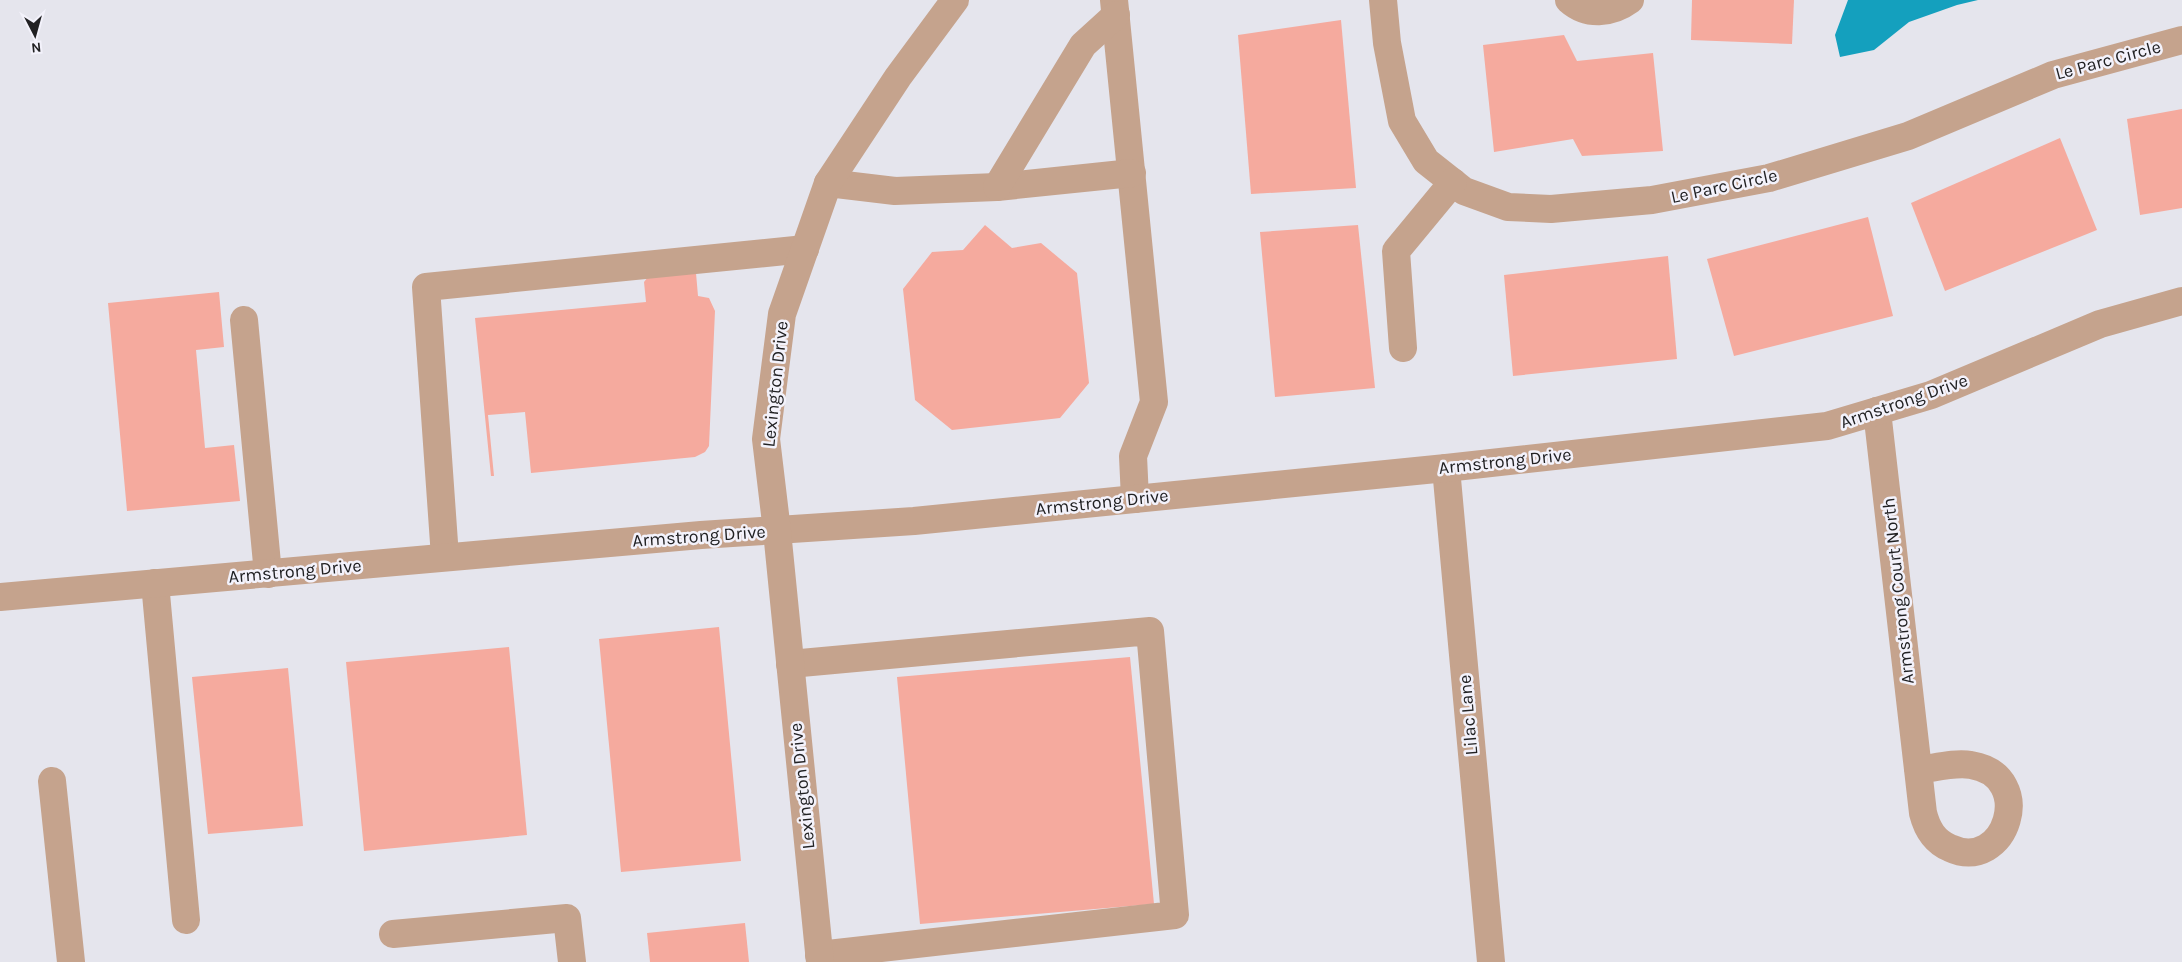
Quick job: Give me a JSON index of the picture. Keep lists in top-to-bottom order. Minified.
{"streets":{"street":["Le Parc Circle","Lexington Drive","Armstrong Drive","Armstrong Court North","Lilac Lane"]},"crossings":[["Lexington Drive","Armstrong Drive"],["Armstrong Drive","Armstrong Court North"],["Armstrong Drive","Lilac Lane"]],"north":"bottom"}
